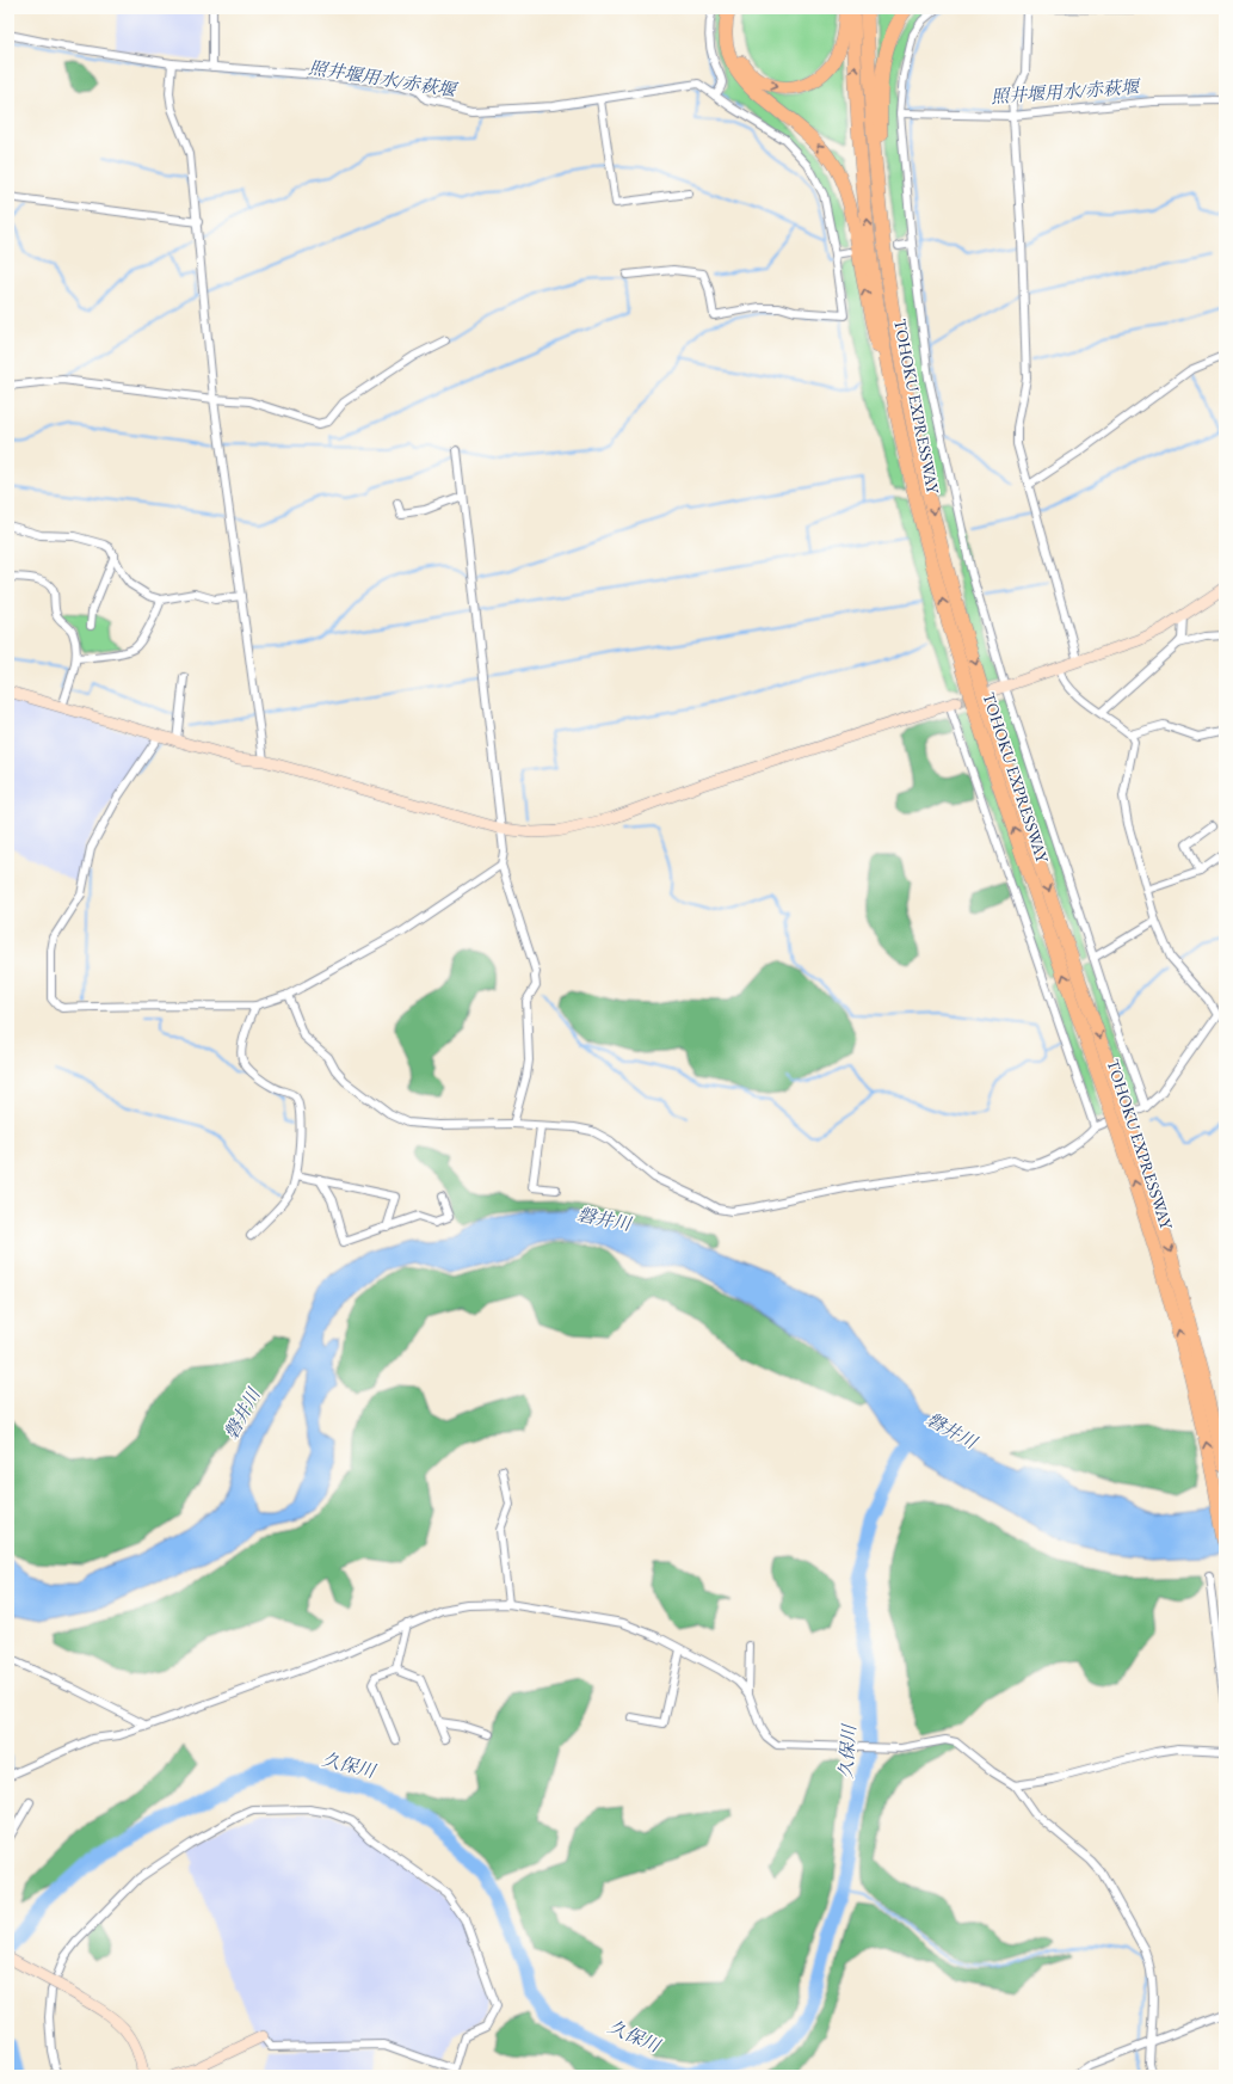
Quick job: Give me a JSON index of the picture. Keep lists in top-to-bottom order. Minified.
{"streets":{"highway":["TOHOKU EXPRESSWAY"]},"water":["照井堰用水/赤萩堰","磐井川","久保川"]}
